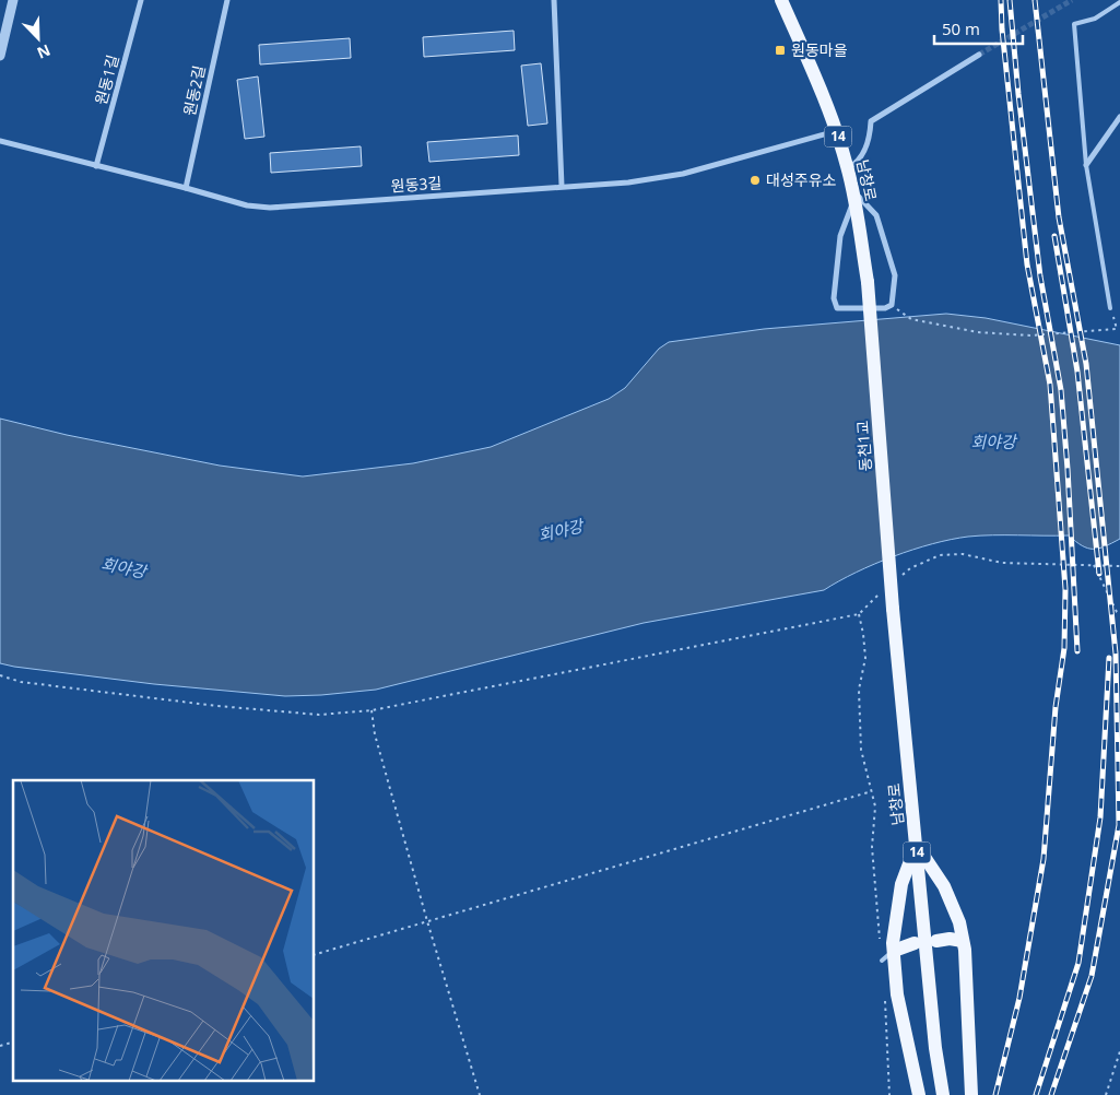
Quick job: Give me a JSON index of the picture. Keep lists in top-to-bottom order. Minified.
{"streets":{"main road":["14","남창로","동천1교"],"street":["원동1길","원동2길","원동3길"]},"crossings":[["원동1길","원동3길"],["원동2길","원동3길"],["남창로","원동3길"],["남창로","동천1교"]],"water":["회야강"],"places":{"transit":["원동마을"],"other":["대성주유소"]},"scale_bar":"50 m","north":"bottom right"}
